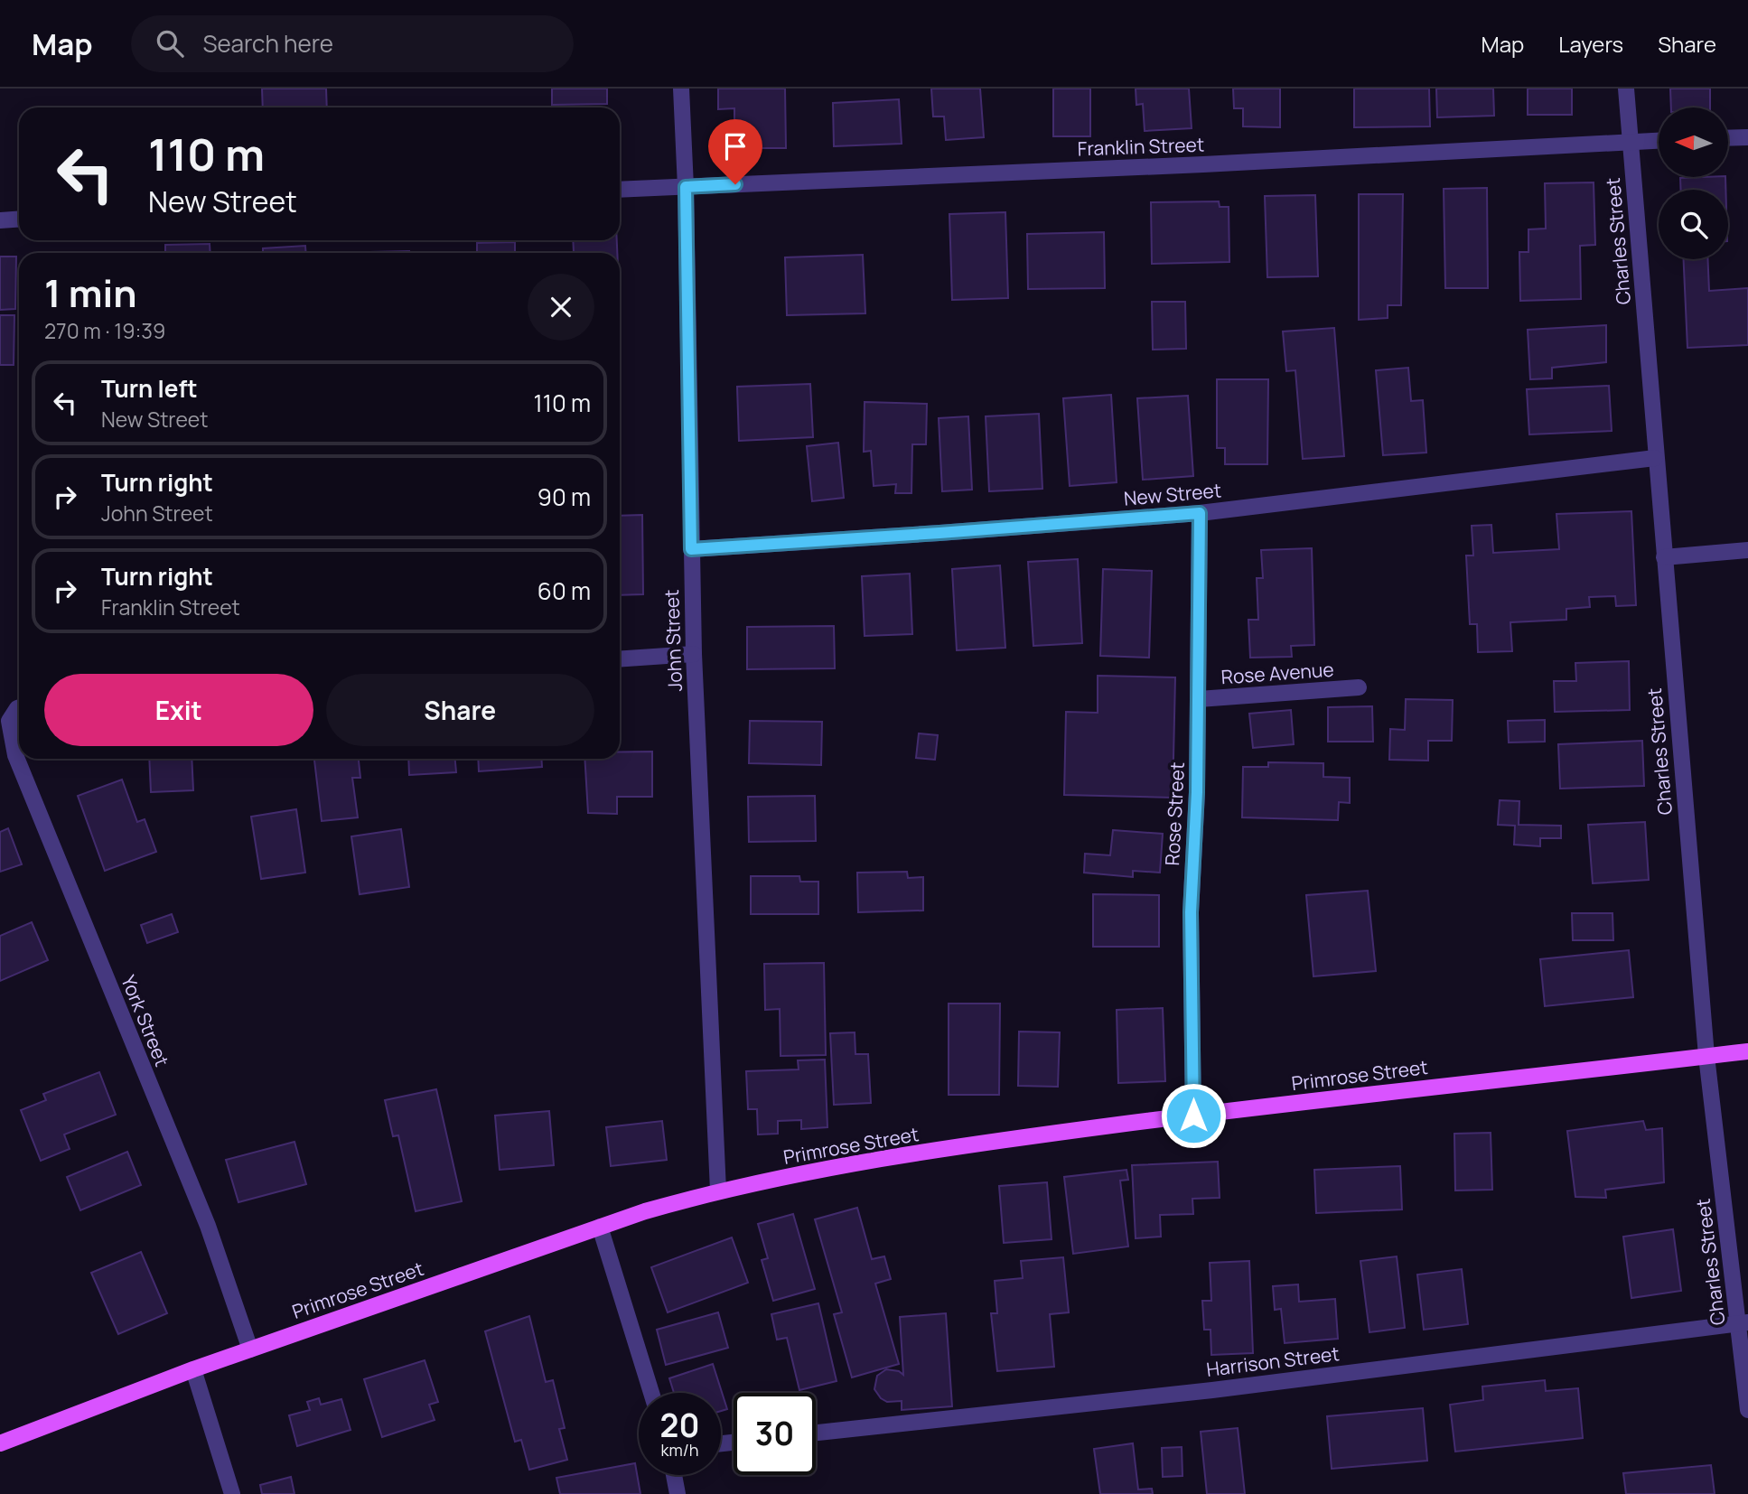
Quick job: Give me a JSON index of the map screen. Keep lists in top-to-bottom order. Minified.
{"streets":{"main road":["Primrose Street"],"street":["Franklin Street","Charles Street","New Street","John Street","Rose Avenue","Rose Street","York Street","Harrison Street"]},"crossings":[["Franklin Street","Charles Street"],["Franklin Street","John Street"],["Charles Street","New Street"],["Charles Street","Primrose Street"],["Charles Street","Harrison Street"],["New Street","John Street"],["New Street","Rose Street"],["John Street","Primrose Street"],["Rose Avenue","Rose Street"],["Rose Street","Primrose Street"],["York Street","Primrose Street"]],"north":"left","page":{"header":"Map","search":"Search here","nav":["Map","Layers","Share"],"turn":["110 m","New Street"],"heading":["1 min","270 m · 19:39"],"list":[{"name":"Turn left","note":"New Street","value":"110 m"},{"name":"Turn right","note":"John Street","value":"90 m"},{"name":"Turn right","note":"Franklin Street","value":"60 m"}],"buttons":["Exit","Share"],"speed":"20 km/h","limit":"30"}}
